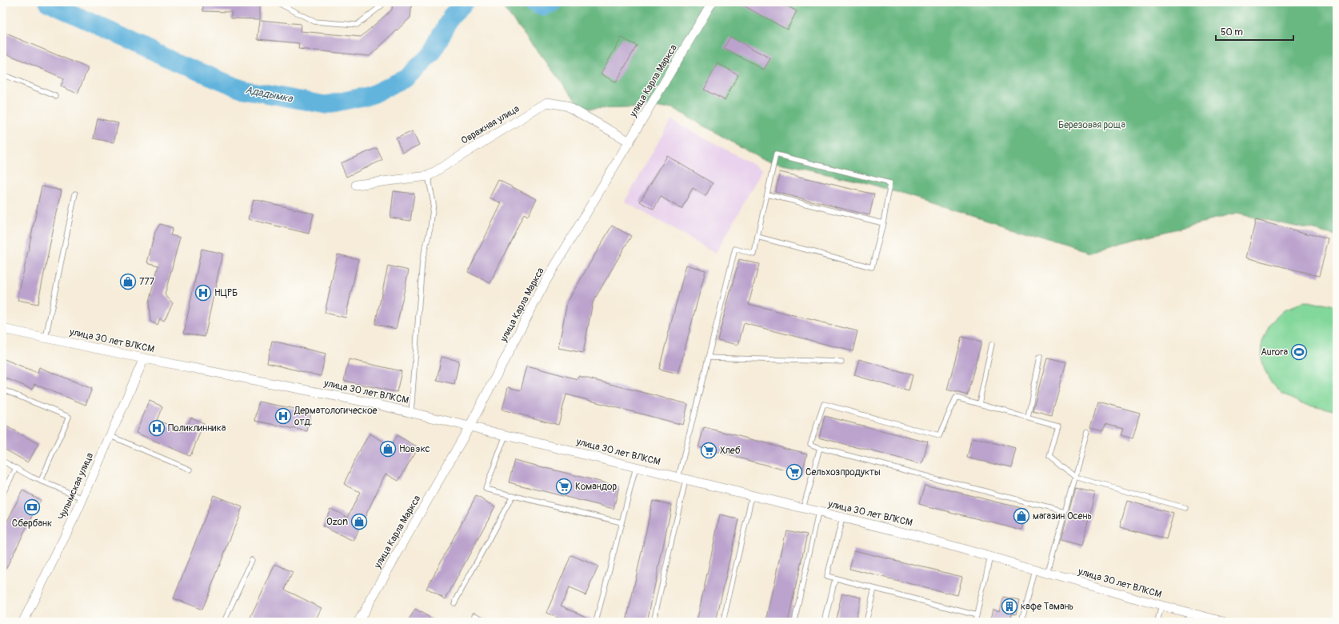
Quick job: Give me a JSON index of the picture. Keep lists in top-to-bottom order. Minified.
{"streets":{"street":["улица Карла Маркса","Овражная улица","улица 30 лет ВЛКСМ","Чулымская улица"]},"crossings":[["улица Карла Маркса","Овражная улица"],["улица Карла Маркса","улица 30 лет ВЛКСМ"],["улица 30 лет ВЛКСМ","Чулымская улица"]],"water":["Ададымка"],"parks":["Березовая роща"],"places":{"shop":["777","Новэкс","магазин Осень","Ozon"],"hospital":["НЦРБ","Дерматологическое отд.","Поликлинника"],"sports":["Aurora"],"supermarket":["Хлеб","Сельхозпродукты","Командор"],"bank":["Сбербанк"],"building":["кафе Тамань"]},"scale_bar":"50 m"}
